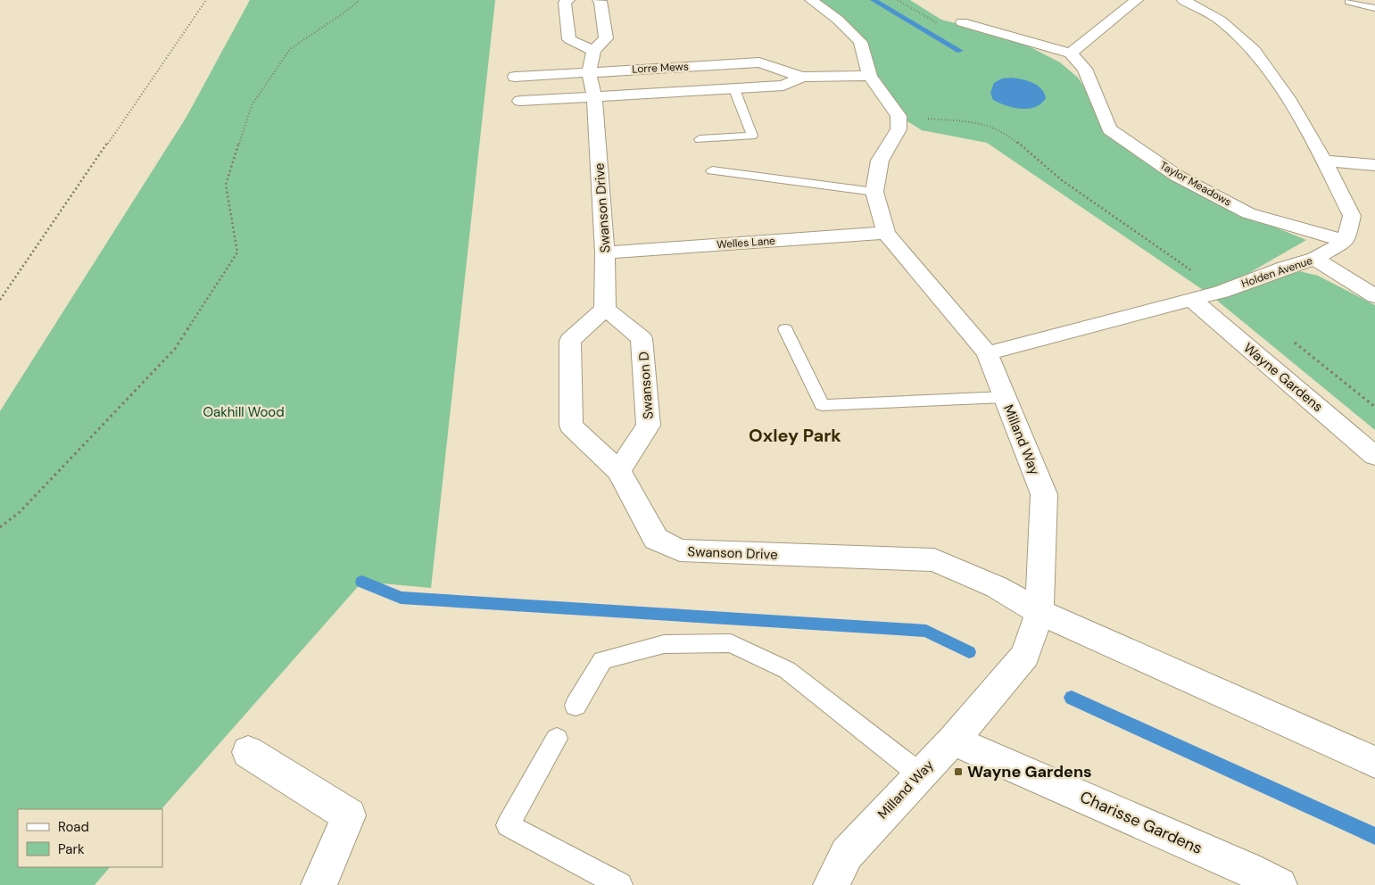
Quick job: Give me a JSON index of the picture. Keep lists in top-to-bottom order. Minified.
{"streets":{"street":["Lorre Mews","Taylor Meadows","Swanson Drive","Welles Lane","Holden Avenue","Wayne Gardens","Swanson D","Milland Way","Charisse Gardens"]},"crossings":[["Lorre Mews","Swanson Drive"],["Taylor Meadows","Holden Avenue"],["Swanson Drive","Welles Lane"],["Swanson Drive","Swanson D"],["Swanson Drive","Milland Way"],["Welles Lane","Milland Way"],["Holden Avenue","Wayne Gardens"],["Holden Avenue","Milland Way"],["Milland Way","Charisse Gardens"]],"districts":["Oxley Park"],"parks":["Oakhill Wood"],"places":{"transit":["Wayne Gardens"]},"legend":["Road","Park"]}
